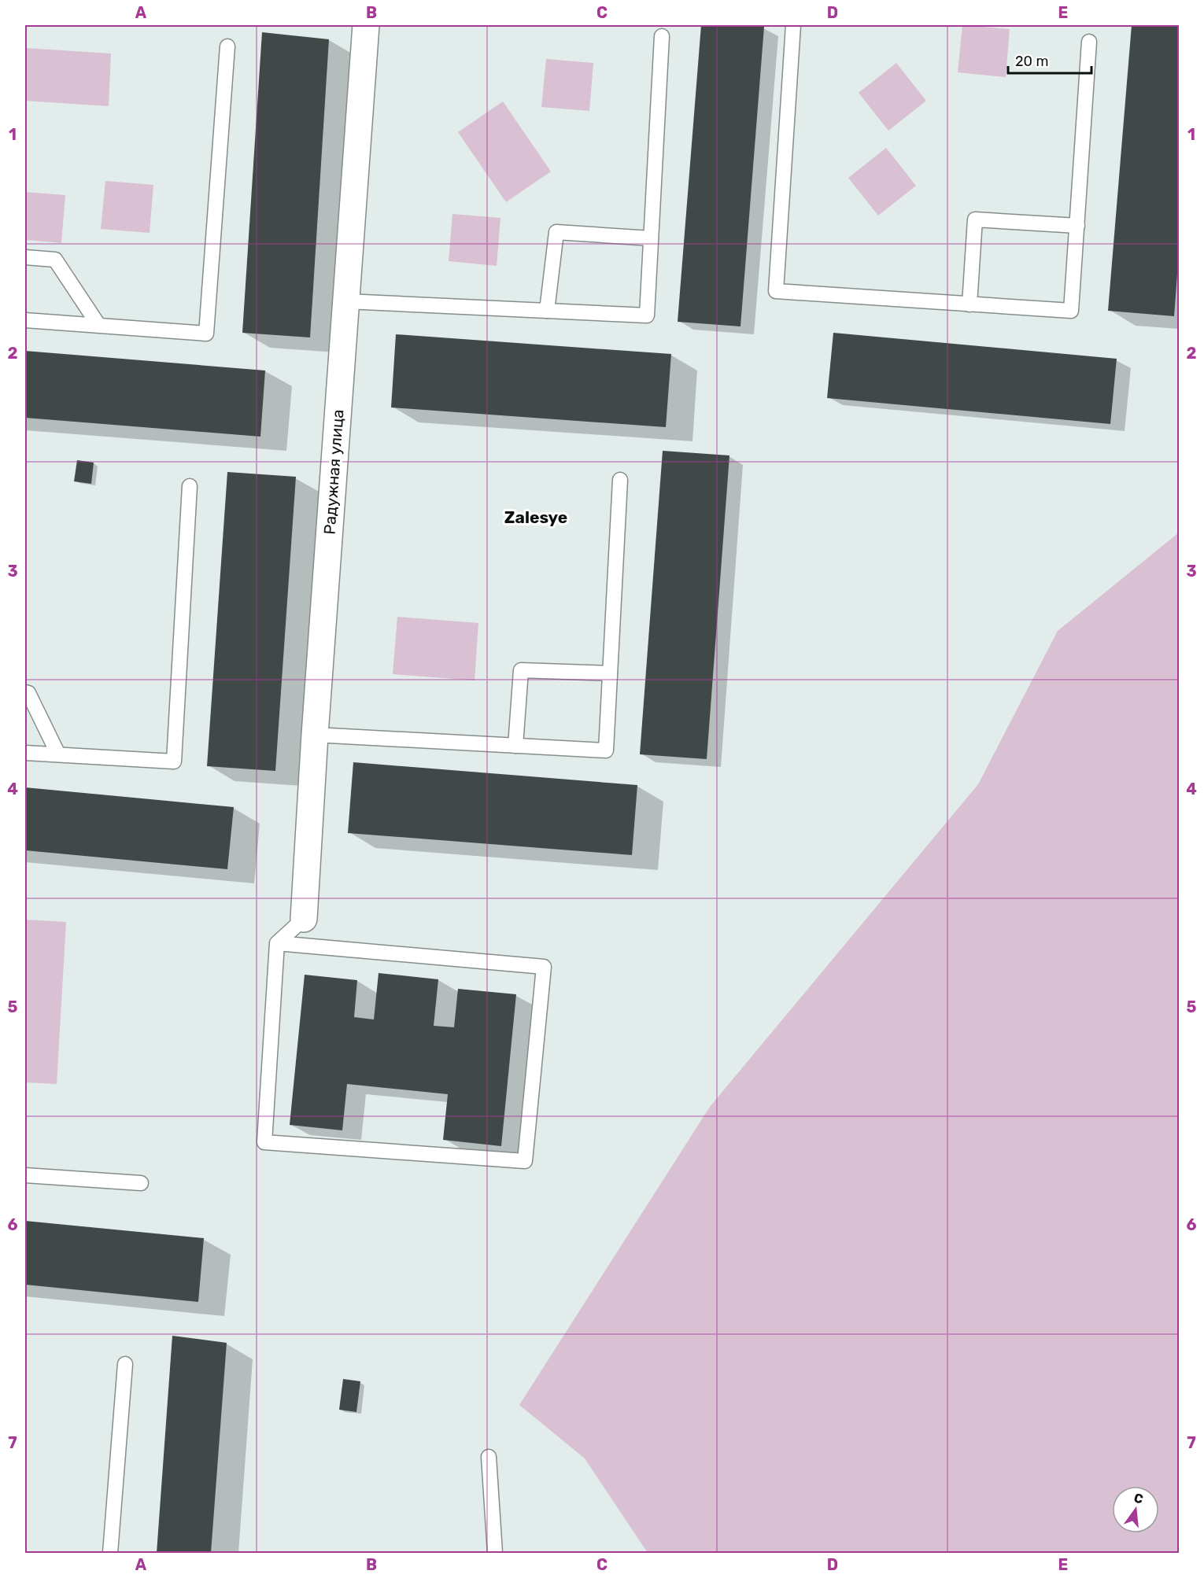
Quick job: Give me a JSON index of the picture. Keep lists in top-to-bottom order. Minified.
{"streets":{"street":["Радужная улица"]},"districts":["Zalesye"],"scale_bar":"20 m","north":"top","grid":{"columns":["A","B","C","D","E"],"rows":["1","2","3","4","5","6","7"]}}
